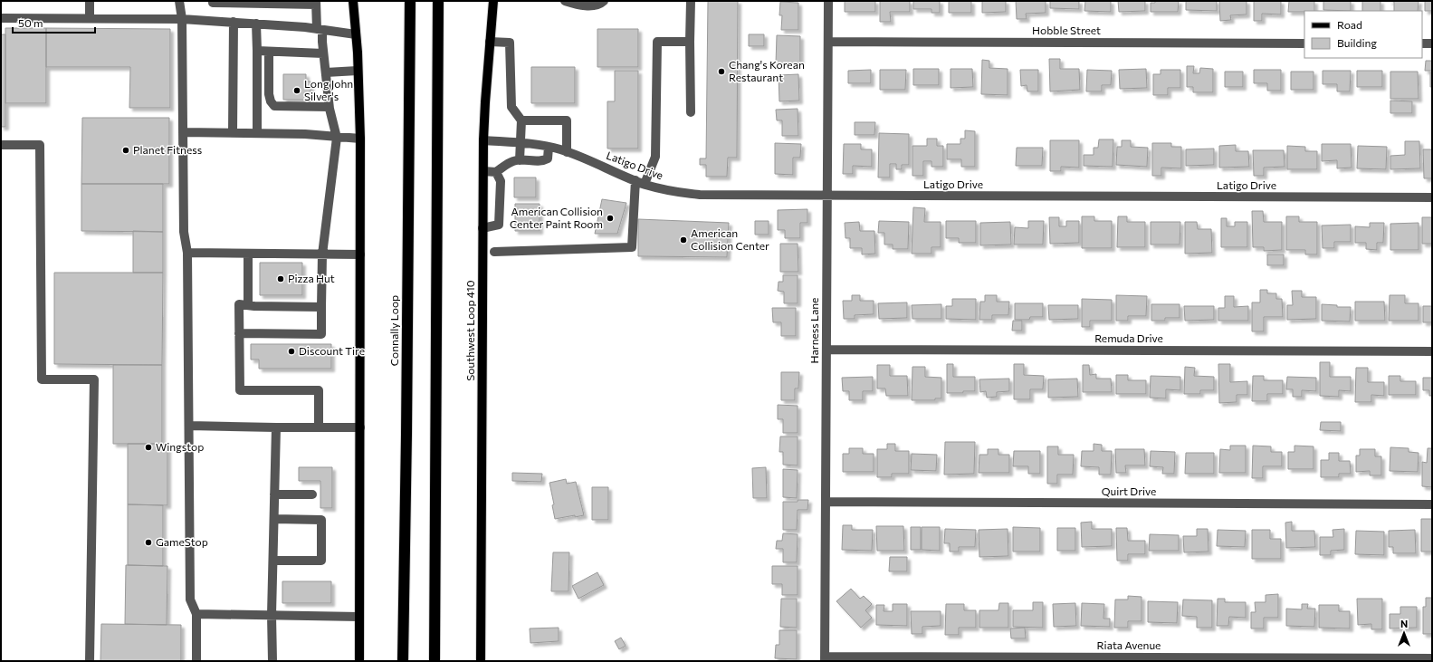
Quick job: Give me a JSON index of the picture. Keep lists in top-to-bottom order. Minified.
{"streets":{"highway":["Connally Loop"],"main road":["Southwest Loop 410"],"street":["Hobble Street","Latigo Drive","Harness Lane","Remuda Drive","Quirt Drive","Riata Avenue"]},"crossings":[["Hobble Street","Harness Lane"],["Latigo Drive","Southwest Loop 410"],["Latigo Drive","Harness Lane"],["Harness Lane","Remuda Drive"],["Harness Lane","Quirt Drive"],["Harness Lane","Riata Avenue"]],"places":["Chang's Korean Restaurant","Long John Silver's","Planet Fitness","American Collision Center Paint Room","American Collision Center","Pizza Hut","Discount Tire","Wingstop","GameStop"],"legend":["Road","Building"],"scale_bar":"50 m","north":"top"}
